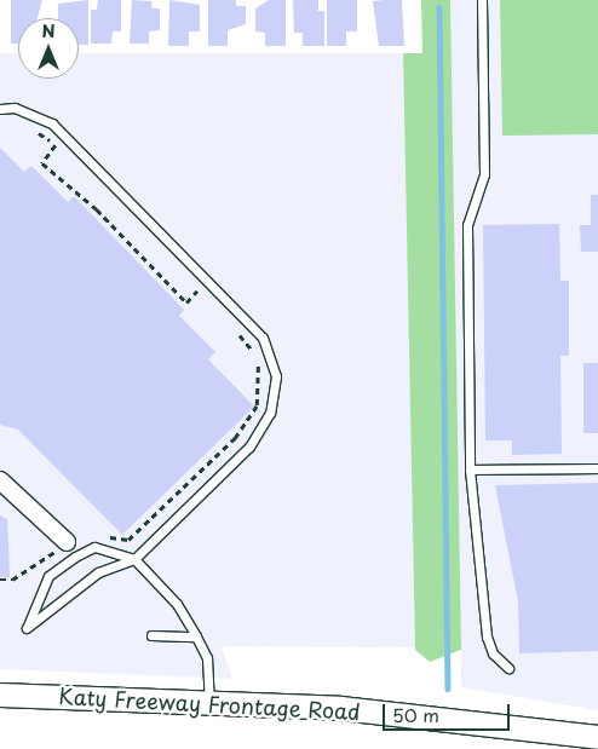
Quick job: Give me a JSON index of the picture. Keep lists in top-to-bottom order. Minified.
{"streets":{"main road":["Katy Freeway Frontage Road"]},"scale_bar":"50 m","north":"top"}
